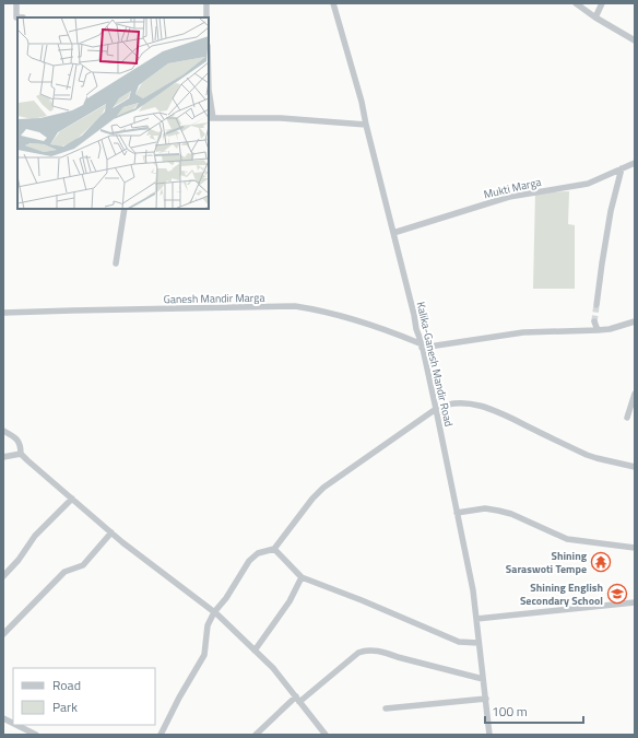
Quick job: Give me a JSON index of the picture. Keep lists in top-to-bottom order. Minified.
{"streets":{"street":["Mukti Marga","Ganesh Mandir Marga","Kalika-Ganesh Mandir Road"]},"crossings":[["Mukti Marga","Kalika-Ganesh Mandir Road"],["Ganesh Mandir Marga","Kalika-Ganesh Mandir Road"]],"places":{"temple":["Shining Saraswoti Tempe"],"school or university":["Shining English Secondary School"]},"legend":["Road","Park"],"scale_bar":"100 m"}
